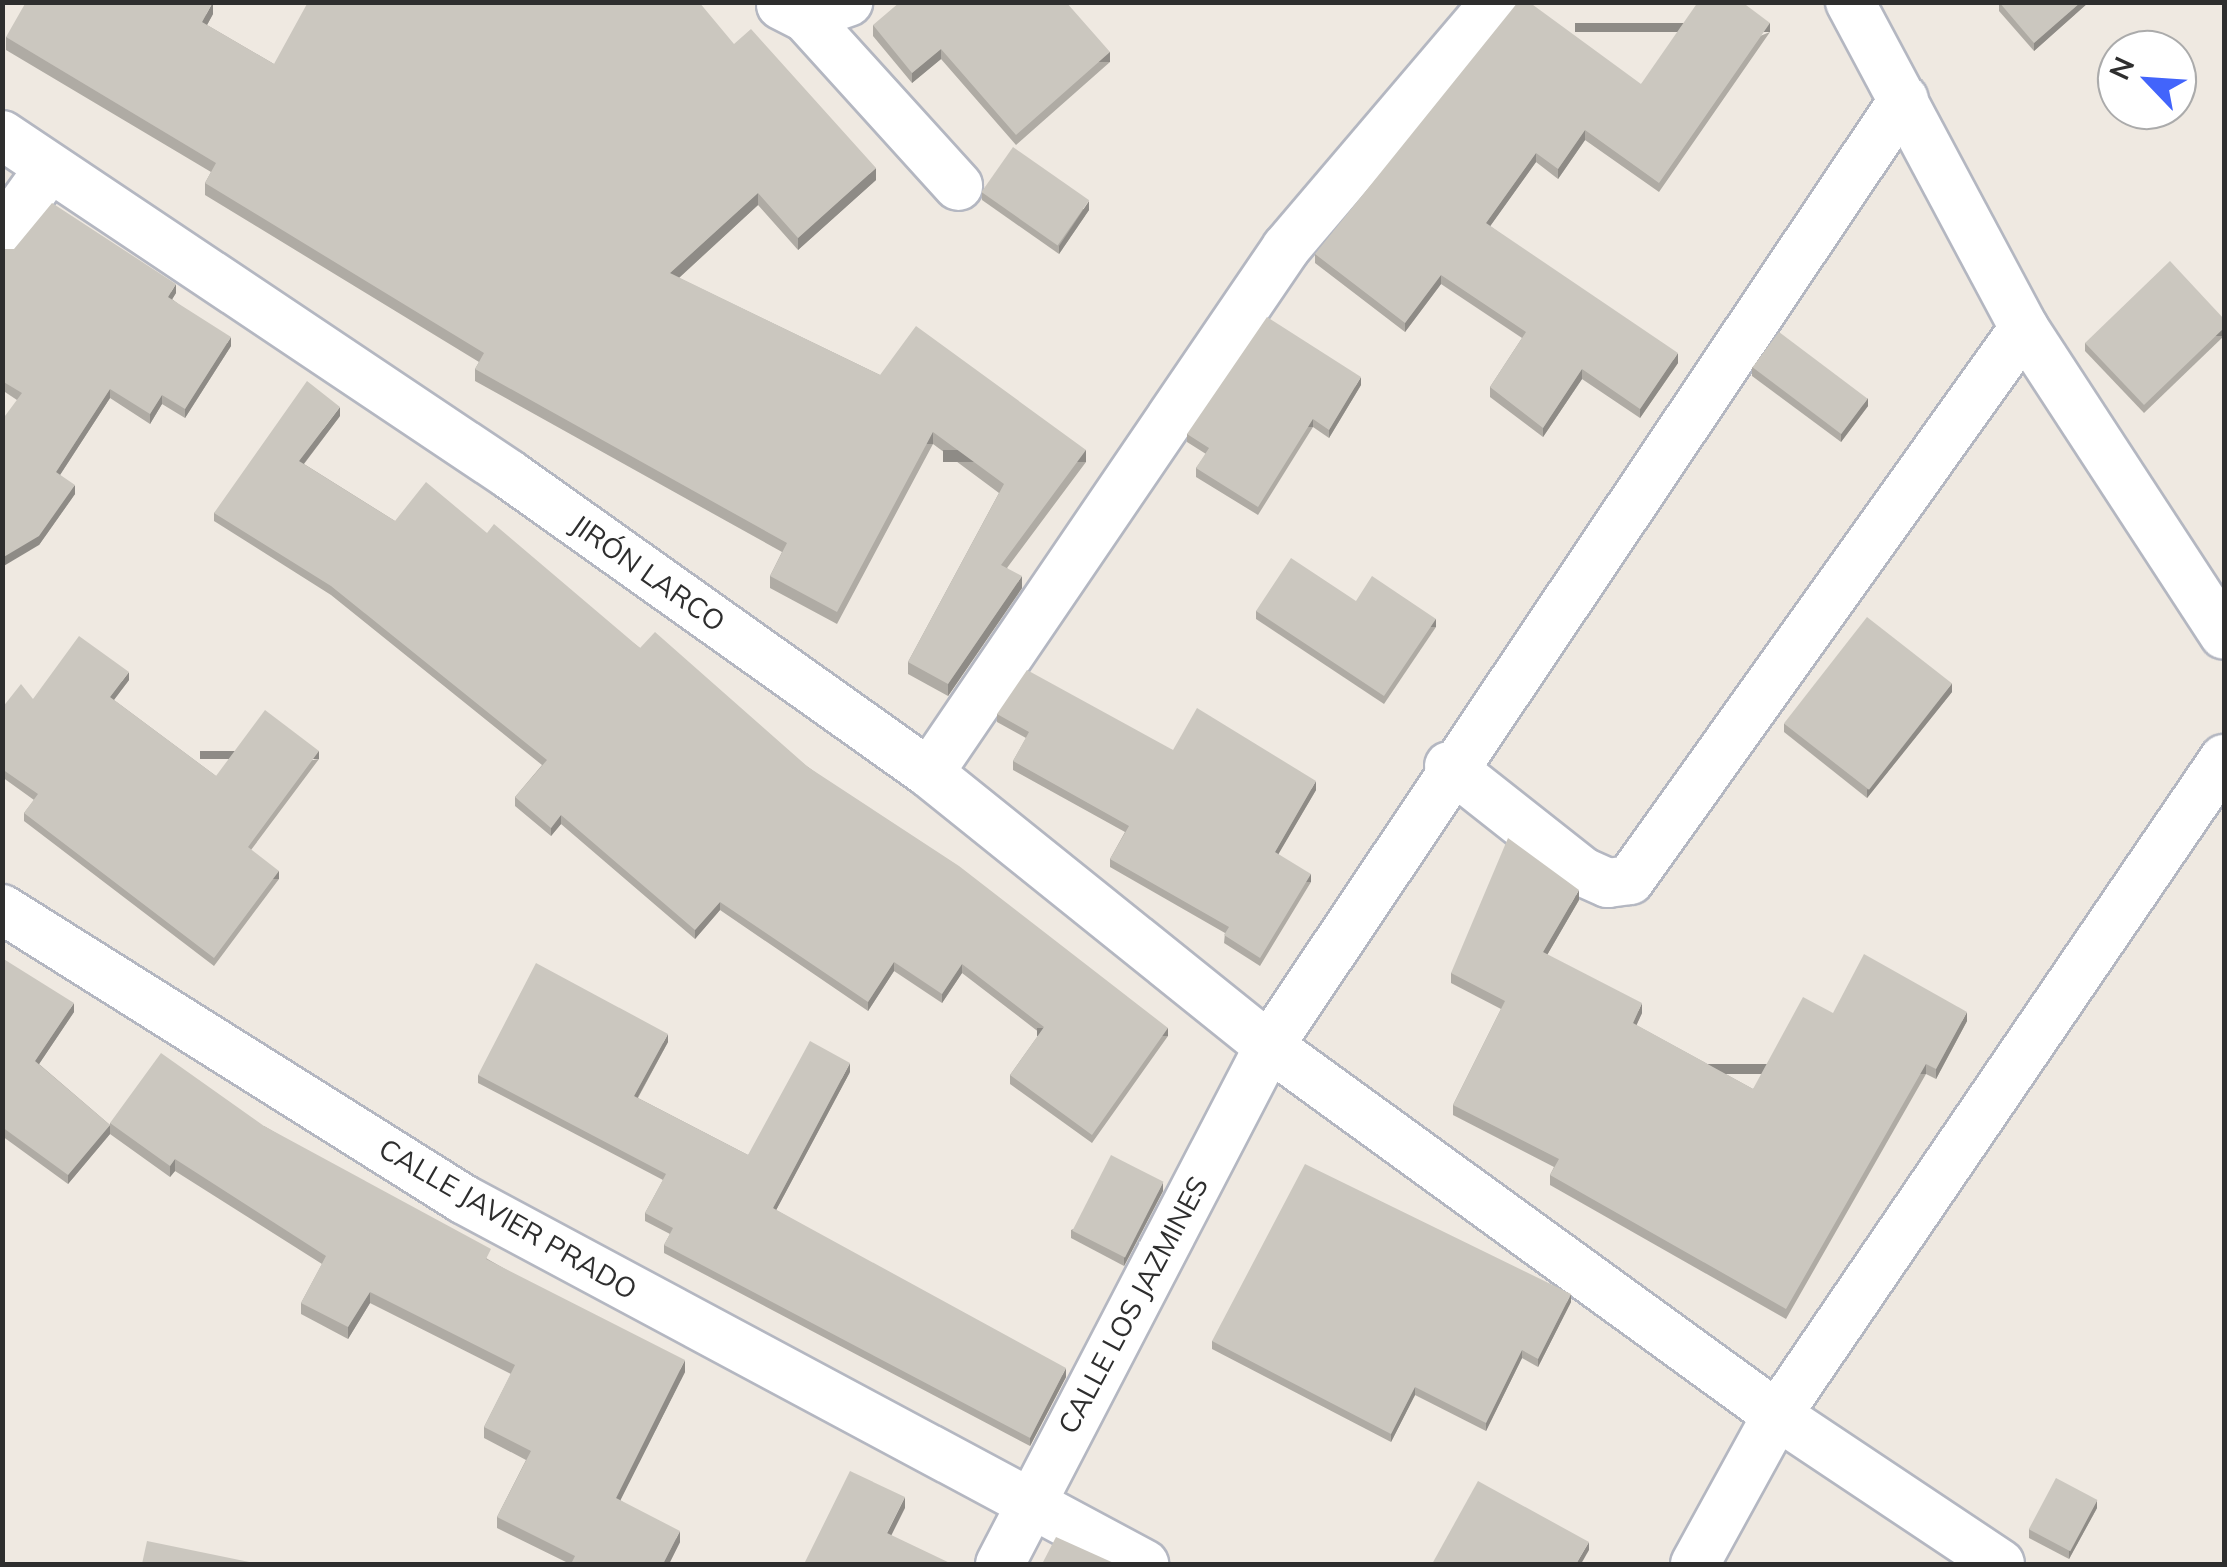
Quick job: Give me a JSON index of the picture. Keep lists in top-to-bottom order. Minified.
{"streets":{"street":["JIRÓN LARCO","CALLE JAVIER PRADO","CALLE LOS JAZMINES"]},"crossings":[["JIRÓN LARCO","CALLE LOS JAZMINES"],["CALLE JAVIER PRADO","CALLE LOS JAZMINES"]],"north":"top left"}
